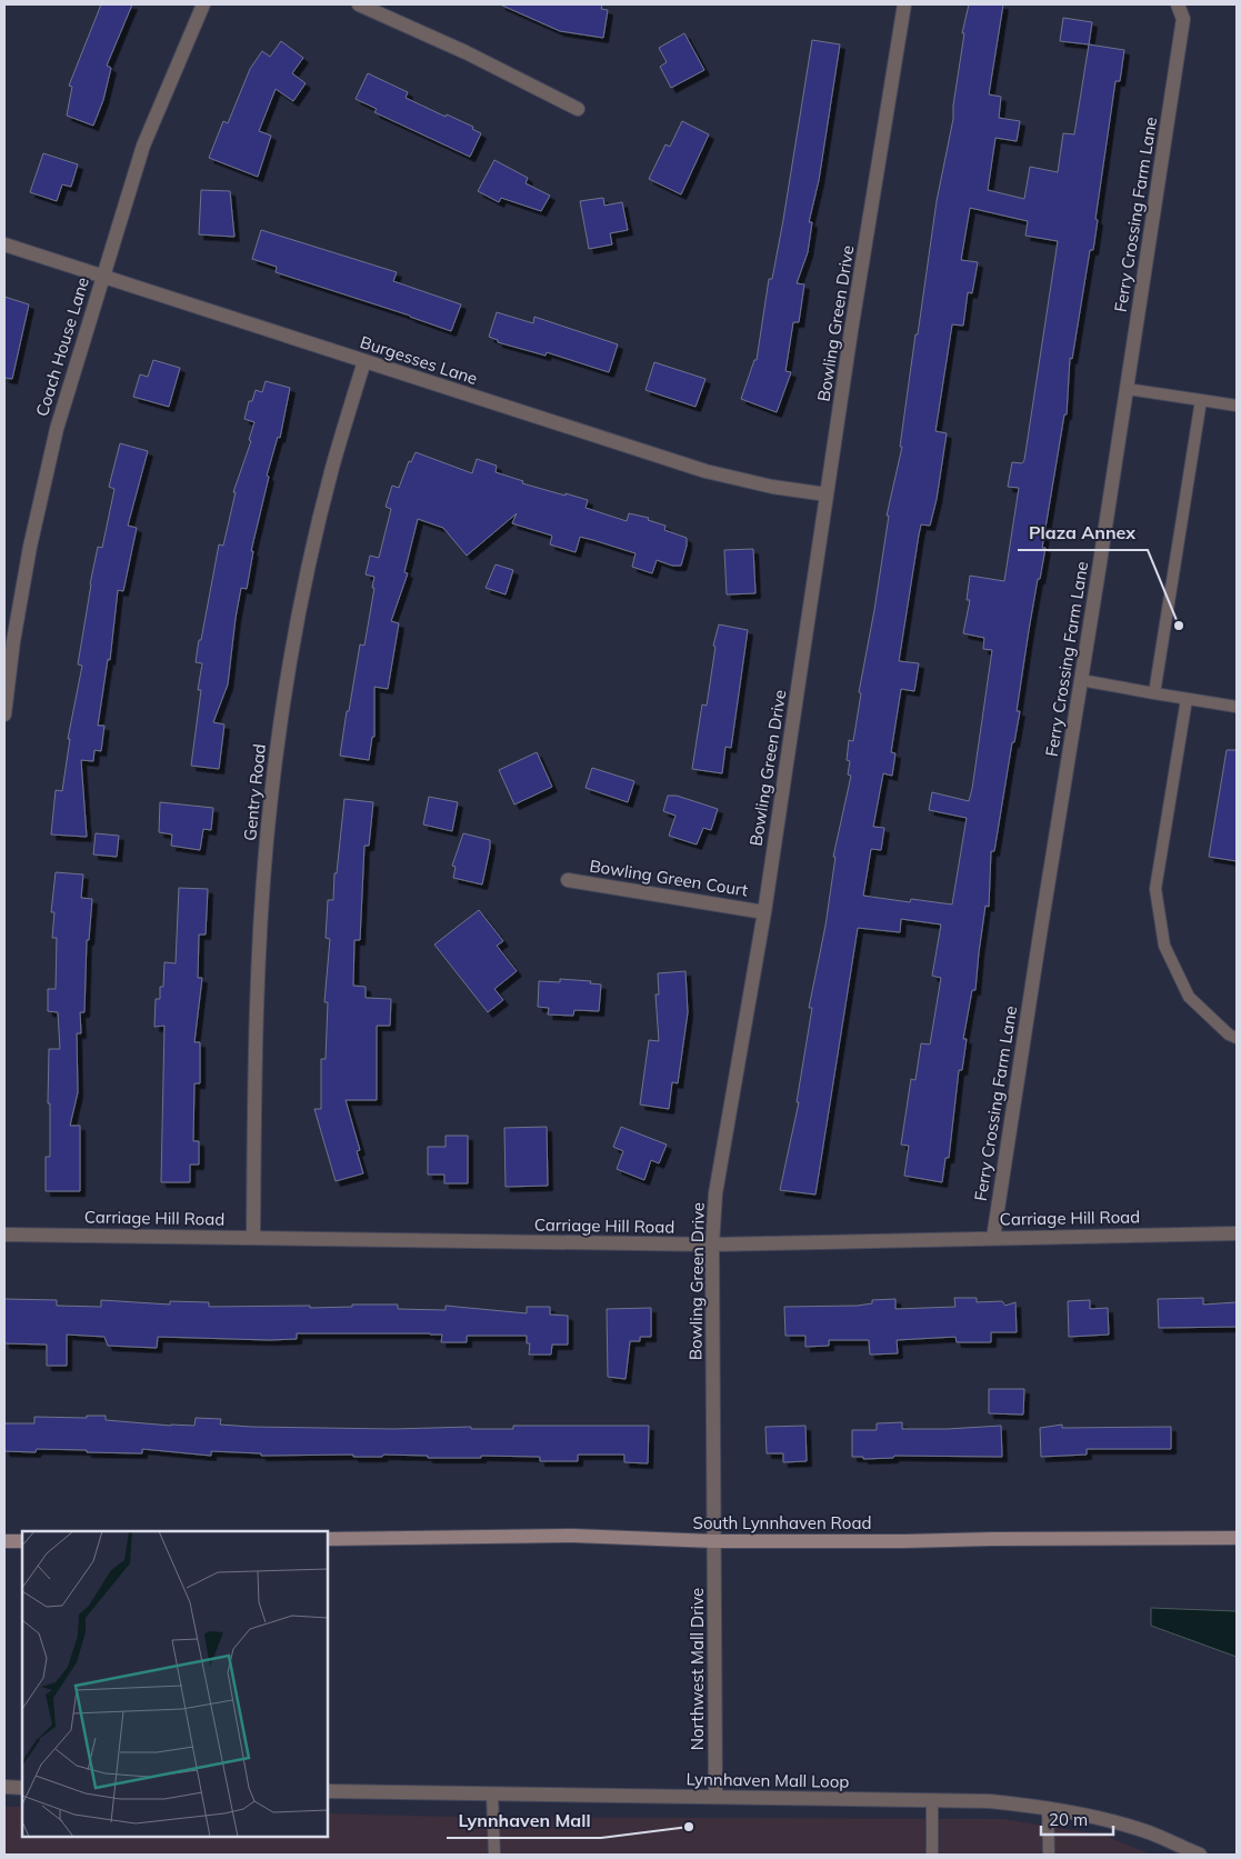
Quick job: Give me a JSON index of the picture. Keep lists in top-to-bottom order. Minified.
{"streets":{"street":["Ferry Crossing Farm Lane","Bowling Green Drive","Coach House Lane","Burgesses Lane","Gentry Road","Bowling Green Court","Carriage Hill Road","South Lynnhaven Road","Northwest Mall Drive","Lynnhaven Mall Loop"]},"crossings":[["Ferry Crossing Farm Lane","Carriage Hill Road"],["Bowling Green Drive","Burgesses Lane"],["Bowling Green Drive","Bowling Green Court"],["Bowling Green Drive","Carriage Hill Road"],["Bowling Green Drive","South Lynnhaven Road"],["Bowling Green Drive","Northwest Mall Drive"],["Coach House Lane","Burgesses Lane"],["Burgesses Lane","Gentry Road"],["Gentry Road","Carriage Hill Road"],["South Lynnhaven Road","Northwest Mall Drive"],["Northwest Mall Drive","Lynnhaven Mall Loop"]],"places":["Plaza Annex","Lynnhaven Mall"],"scale_bar":"20 m"}
